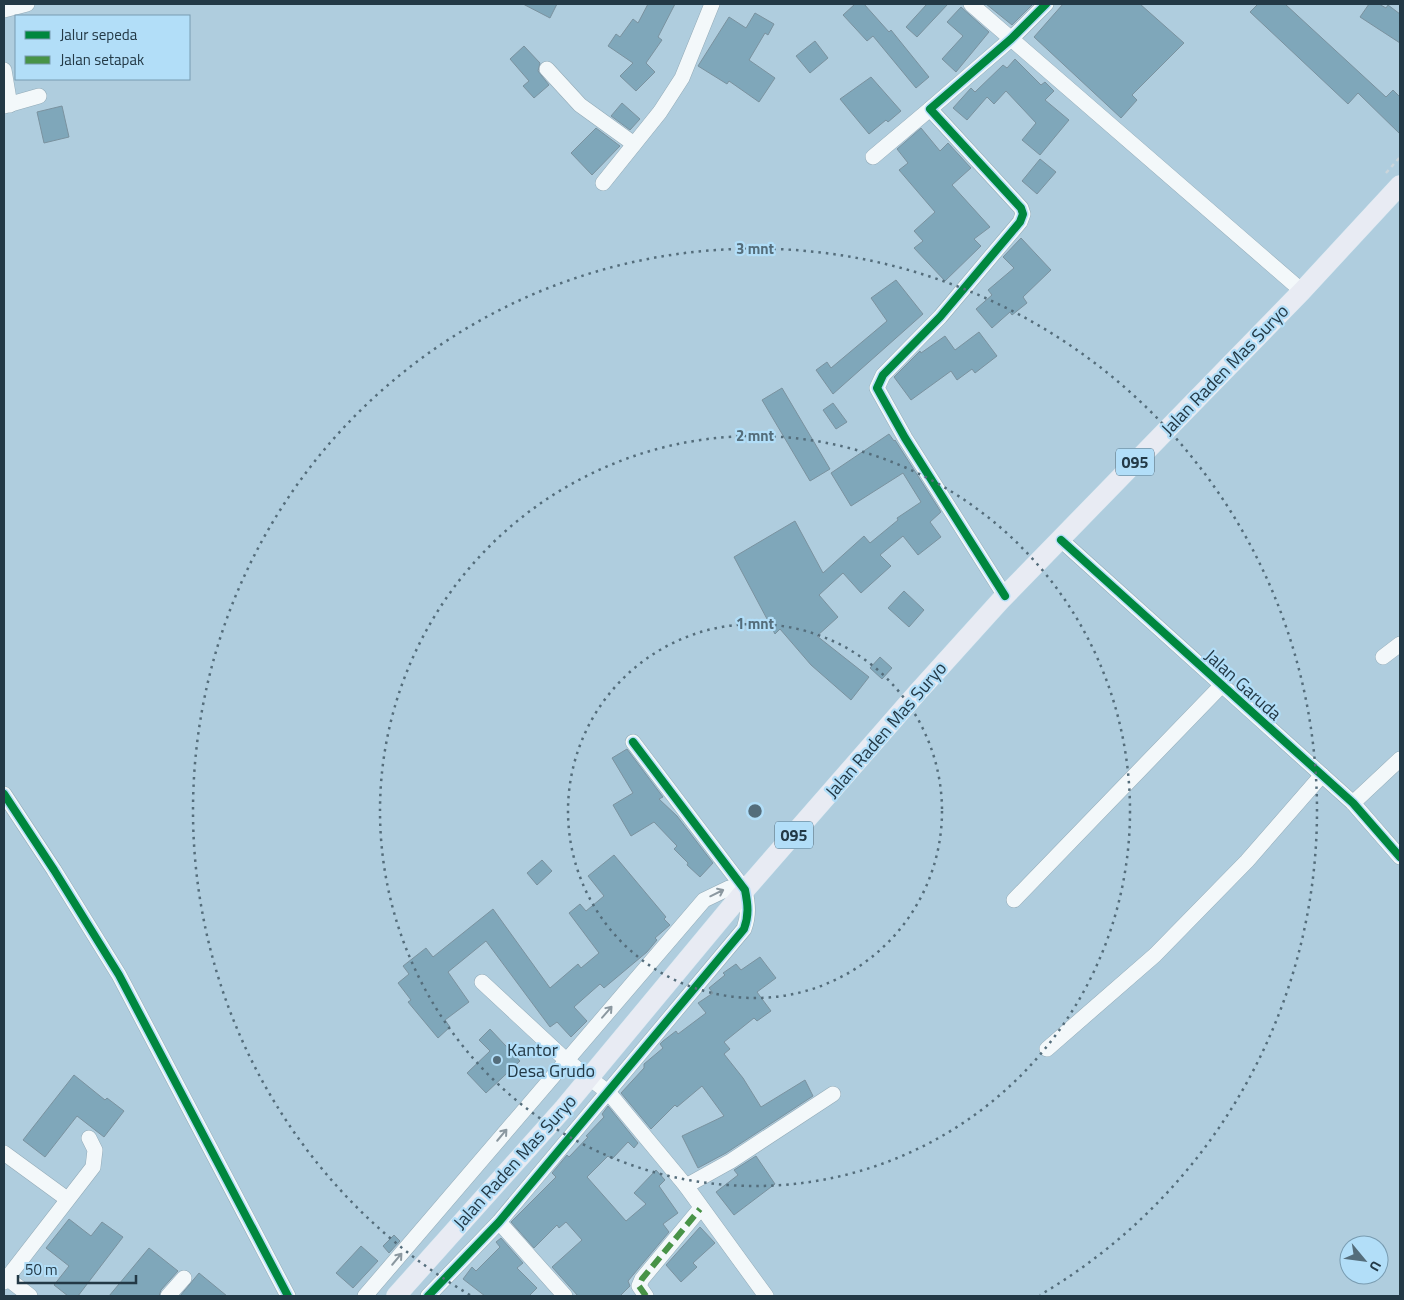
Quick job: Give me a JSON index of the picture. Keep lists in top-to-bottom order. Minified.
{"streets":{"main road":["Jalan Raden Mas Suryo","095"],"street":["Jalan Garuda"]},"crossings":[["Jalan Raden Mas Suryo","Jalan Garuda"]],"places":["Kantor Desa Grudo"],"legend":["Jalur sepeda","Jalan setapak"],"scale_bar":"50 m","north":"bottom right","rings":["3 mnt","2 mnt","1 mnt"]}
